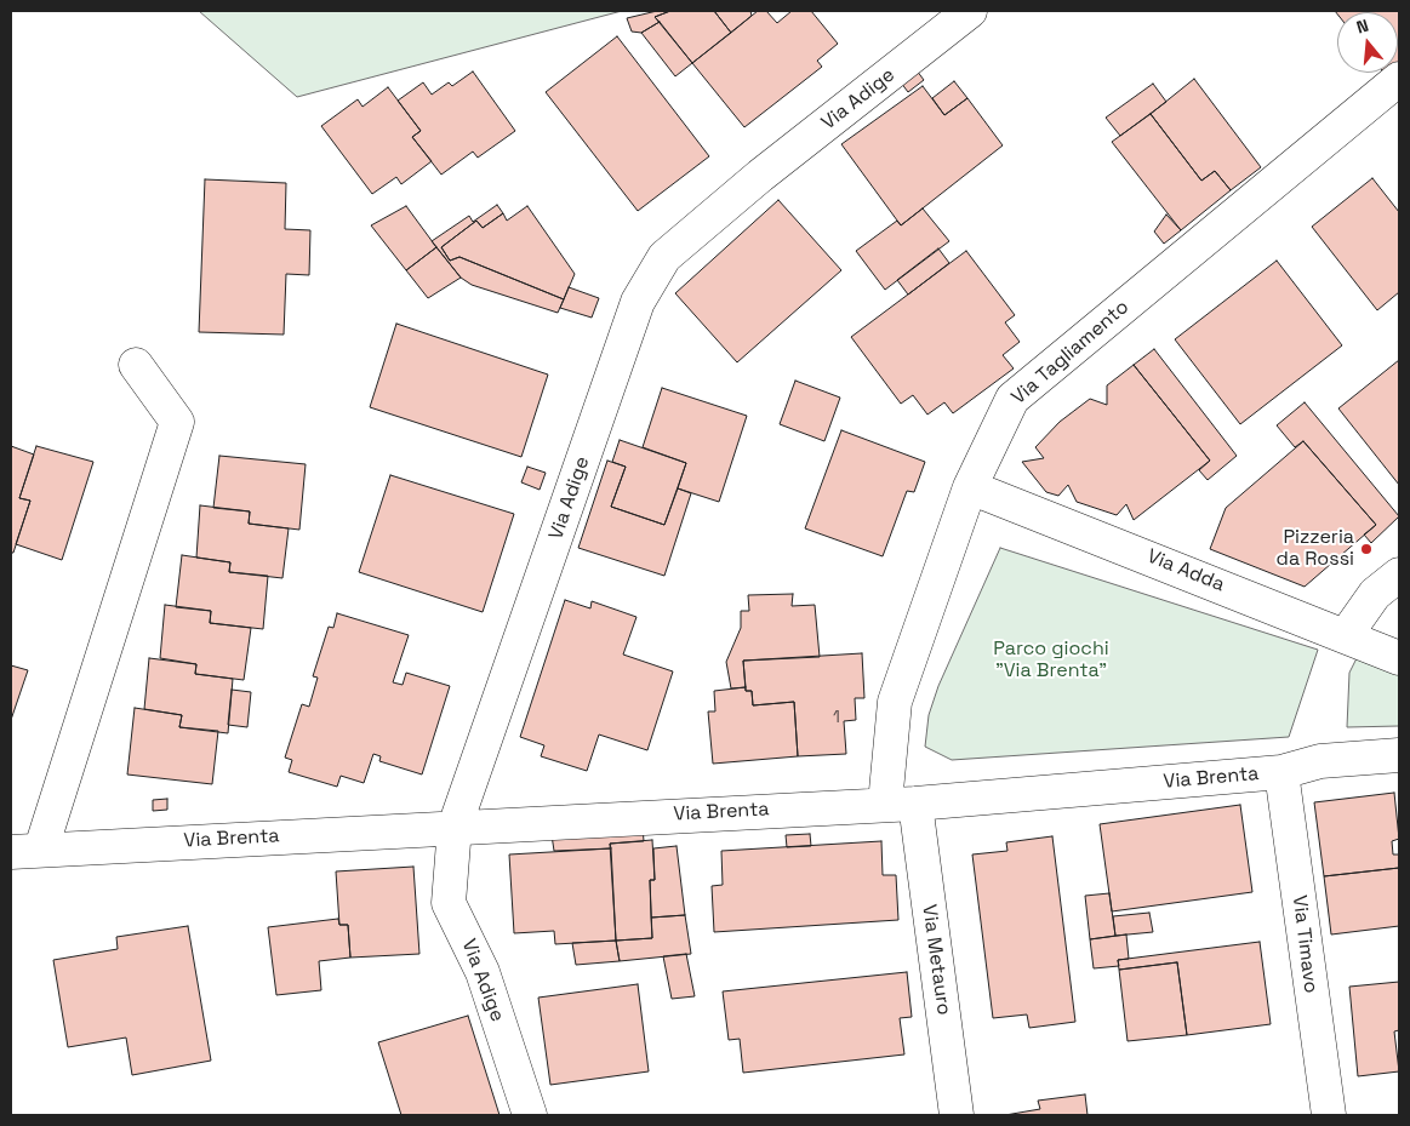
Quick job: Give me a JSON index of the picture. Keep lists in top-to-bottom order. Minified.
{"streets":{"street":["Via Adige","Via Tagliamento","Via Adda","Via Brenta","Via Timavo","Via Metauro"]},"crossings":[["Via Adige","Via Brenta"],["Via Tagliamento","Via Adda"],["Via Tagliamento","Via Brenta"],["Via Tagliamento","Via Metauro"],["Via Brenta","Via Timavo"],["Via Brenta","Via Metauro"]],"parks":["Parco giochi \"Via Brenta\""],"places":["Pizzeria da Rossi"],"house_numbers":["1"],"north":"top"}
